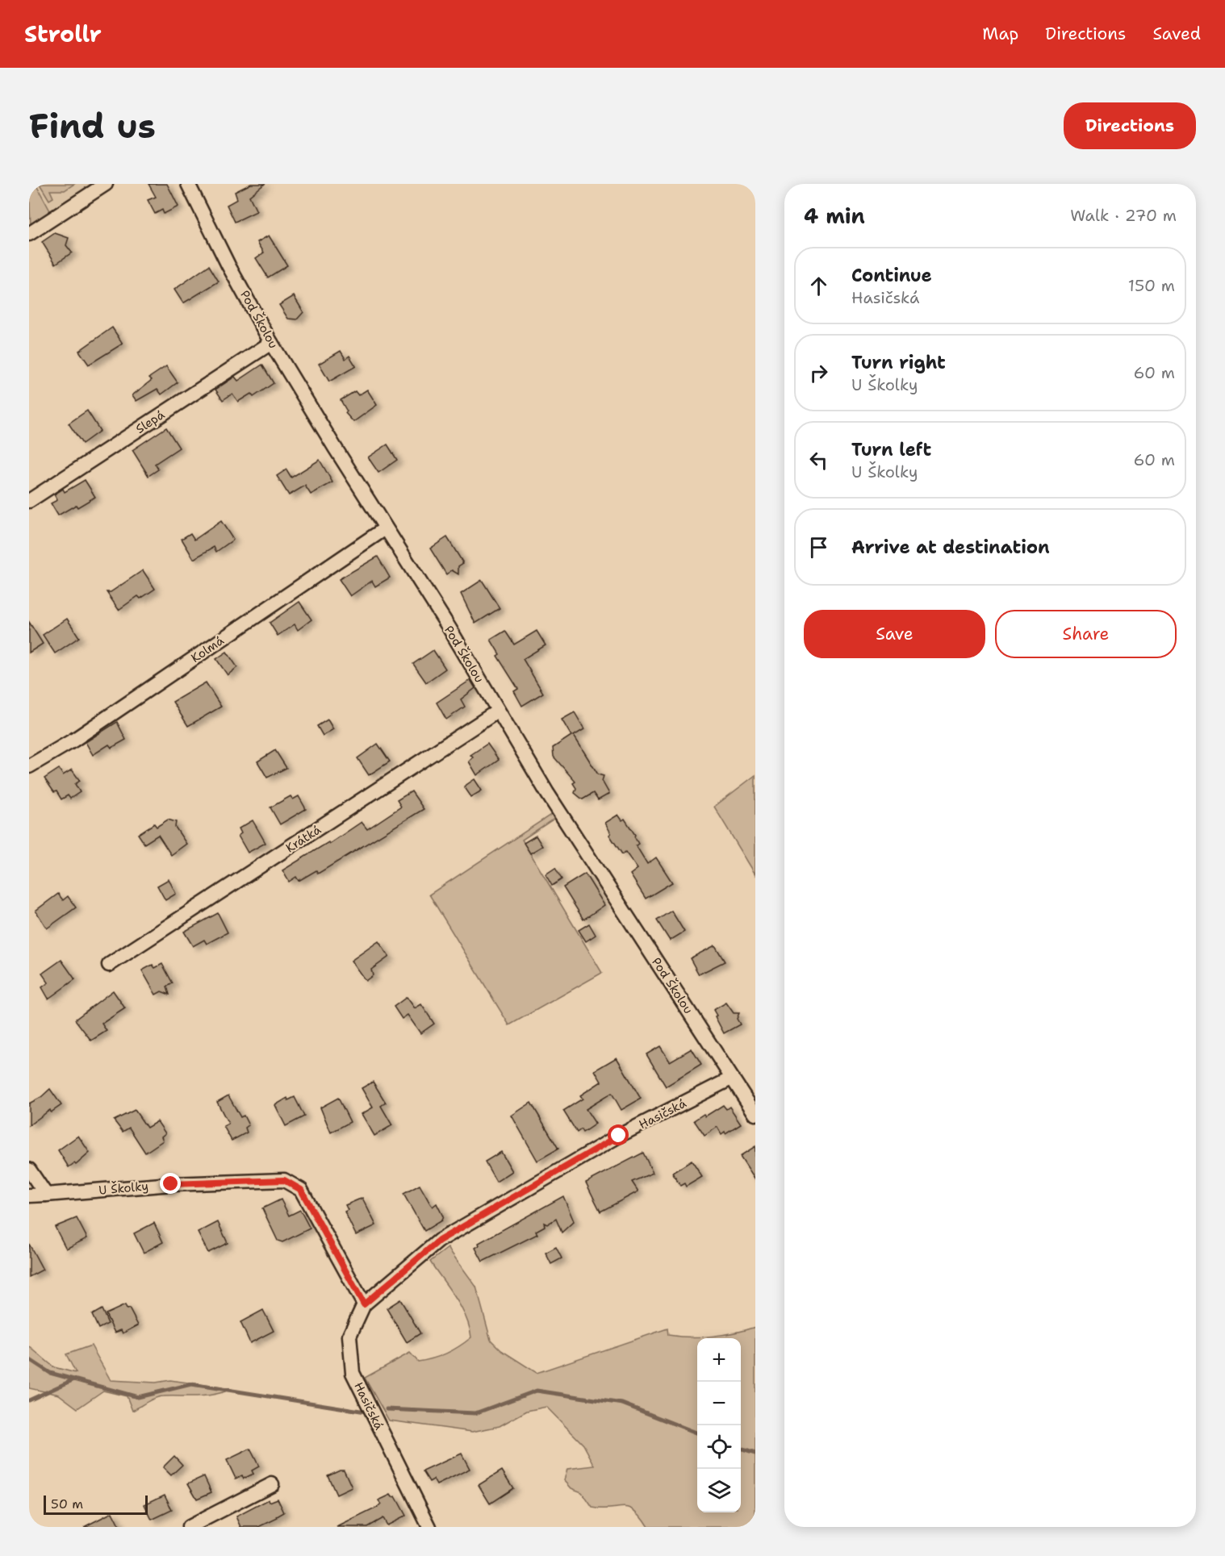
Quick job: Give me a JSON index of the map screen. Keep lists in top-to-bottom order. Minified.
{"streets":{"street":["Pod Školou","Slepá","Kolmá","Krátká","Hasičská","U Školky"]},"crossings":[["Pod Školou","Slepá"],["Pod Školou","Kolmá"],["Pod Školou","Krátká"],["Pod Školou","Hasičská"],["Hasičská","U Školky"]],"scale_bar":"50 m","page":{"header":"Strollr","nav":["Map","Directions","Saved"],"buttons":["Directions",["Save","Share"]],"title":"Find us","heading":["4 min","Walk · 270 m"],"list":[["Continue","Hasičská","150 m"],["Turn right","U Školky","60 m"],["Turn left","U Školky","60 m"],"Arrive at destination"],"map_buttons":["+","−"],"scale":"50 m"}}
